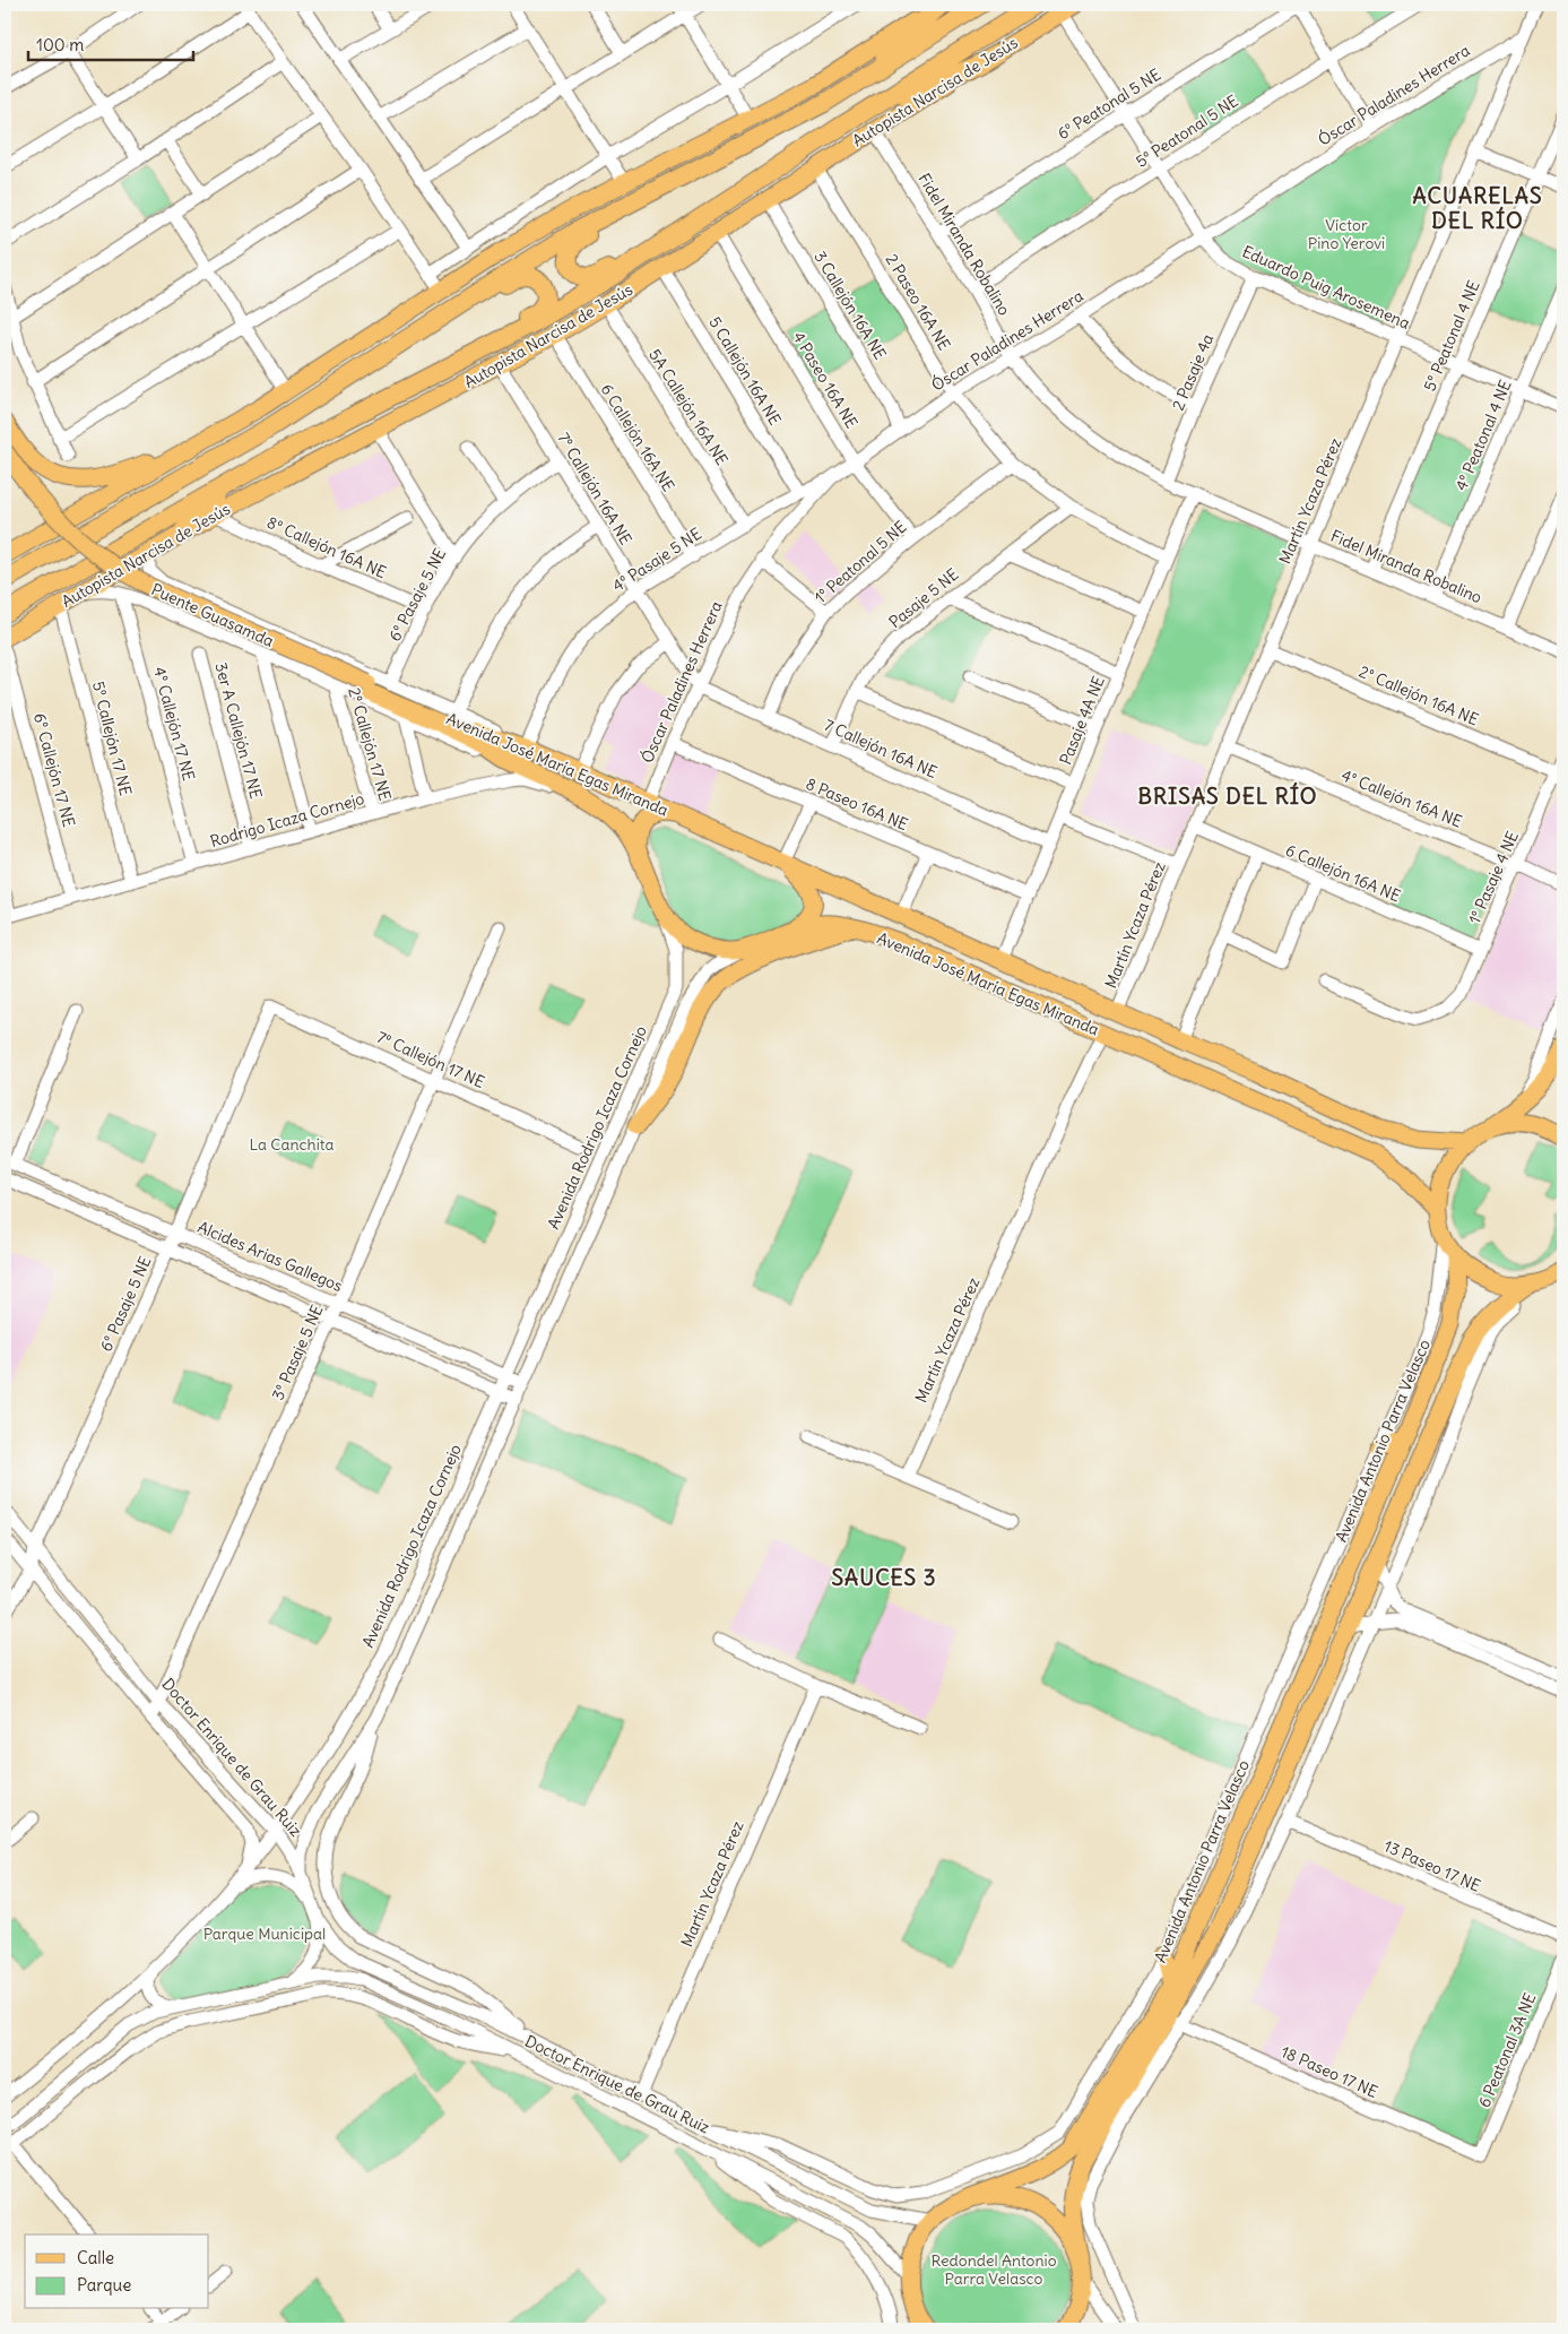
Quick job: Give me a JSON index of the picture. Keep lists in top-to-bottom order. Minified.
{"streets":{"highway":["Autopista Narcisa de Jesús"],"main road":["Puente Guasamda","Avenida José María Egas Miranda","Avenida Antonio Parra Velasco"],"street":["Óscar Paladines Herrera","6º Peatonal 5 NE","5º Peatonal 5 NE","Fidel Miranda Robalino","Eduardo Puig Arosemena","2 Paseo 16A NE","3 Callejón 16A NE","5º Peatonal 4 NE","5 Callejón 16A NE","2 Pasaje 4a","4 Paseo 16A NE","5A Callejón 16A NE","4º Peatonal 4 NE","6 Callejón 16A NE","7º Callejón 16A NE","Martín Ycaza Pérez","8º Callejón 16A NE","4º Pasaje 5 NE","1º Peatonal 5 NE","6º Pasaje 5 NE","Pasaje 5 NE","2° Callejón 16A NE","Pasaje 4A NE","4º Callejón 17 NE","3er A Callejón 17 NE","5º Callejón 17 NE","2º Callejón 17 NE","7 Callejón 16A NE","6º Callejón 17 NE","4° Callejón 16A NE","8 Paseo 16A NE","Rodrigo Icaza Cornejo","1º Pasaje 4 NE","7º Callejón 17 NE","Avenida Rodrigo Icaza Cornejo","Alcides Arias Gallegos","3º Pasaje 5 NE","Doctor Enrique de Grau Ruiz","13 Paseo 17 NE","6 Peatonal 3A NE","18 Paseo 17 NE"]},"crossings":[["Autopista Narcisa de Jesús","Fidel Miranda Robalino"],["Autopista Narcisa de Jesús","Eduardo Puig Arosemena"],["Autopista Narcisa de Jesús","2 Paseo 16A NE"],["Autopista Narcisa de Jesús","3 Callejón 16A NE"],["Autopista Narcisa de Jesús","5 Callejón 16A NE"],["Autopista Narcisa de Jesús","4 Paseo 16A NE"],["Autopista Narcisa de Jesús","5A Callejón 16A NE"],["Autopista Narcisa de Jesús","6 Callejón 16A NE"],["Autopista Narcisa de Jesús","7º Callejón 16A NE"],["Autopista Narcisa de Jesús","8º Callejón 16A NE"],["Autopista Narcisa de Jesús","5º Callejón 17 NE"],["Óscar Paladines Herrera","Fidel Miranda Robalino"],["Óscar Paladines Herrera","Eduardo Puig Arosemena"],["Óscar Paladines Herrera","2 Paseo 16A NE"],["Óscar Paladines Herrera","3 Callejón 16A NE"],["Óscar Paladines Herrera","4 Paseo 16A NE"],["Óscar Paladines Herrera","7º Callejón 16A NE"],["Óscar Paladines Herrera","Martín Ycaza Pérez"],["Óscar Paladines Herrera","4º Pasaje 5 NE"],["Óscar Paladines Herrera","7 Callejón 16A NE"],["Óscar Paladines Herrera","Avenida José María Egas Miranda"],["Óscar Paladines Herrera","8 Paseo 16A NE"],["6º Peatonal 5 NE","Fidel Miranda Robalino"],["6º Peatonal 5 NE","Eduardo Puig Arosemena"],["5º Peatonal 5 NE","Fidel Miranda Robalino"],["5º Peatonal 5 NE","Eduardo Puig Arosemena"],["Fidel Miranda Robalino","5º Peatonal 4 NE"],["Fidel Miranda Robalino","2 Pasaje 4a"],["Fidel Miranda Robalino","4º Peatonal 4 NE"],["Fidel Miranda Robalino","Martín Ycaza Pérez"],["Fidel Miranda Robalino","Pasaje 4A NE"],["Eduardo Puig Arosemena","5º Peatonal 4 NE"],["Eduardo Puig Arosemena","2 Pasaje 4a"],["Eduardo Puig Arosemena","4º Peatonal 4 NE"],["Eduardo Puig Arosemena","Martín Ycaza Pérez"],["2 Paseo 16A NE","1º Peatonal 5 NE"],["2 Paseo 16A NE","Pasaje 5 NE"],["2 Paseo 16A NE","Pasaje 4A NE"],["5 Callejón 16A NE","4º Pasaje 5 NE"],["4 Paseo 16A NE","1º Peatonal 5 NE"],["5A Callejón 16A NE","4º Pasaje 5 NE"],["6 Callejón 16A NE","Martín Ycaza Pérez"],["6 Callejón 16A NE","4º Pasaje 5 NE"],["6 Callejón 16A NE","1º Pasaje 4 NE"],["7º Callejón 16A NE","4º Pasaje 5 NE"],["7º Callejón 16A NE","6º Pasaje 5 NE"],["7º Callejón 16A NE","7 Callejón 16A NE"],["Martín Ycaza Pérez","2° Callejón 16A NE"],["Martín Ycaza Pérez","Avenida José María Egas Miranda"],["Martín Ycaza Pérez","4° Callejón 16A NE"],["Martín Ycaza Pérez","Doctor Enrique de Grau Ruiz"],["8º Callejón 16A NE","6º Pasaje 5 NE"],["4º Pasaje 5 NE","Avenida José María Egas Miranda"],["1º Peatonal 5 NE","7 Callejón 16A NE"],["6º Pasaje 5 NE","7º Callejón 17 NE"],["6º Pasaje 5 NE","Alcides Arias Gallegos"],["6º Pasaje 5 NE","Doctor Enrique de Grau Ruiz"],["Pasaje 5 NE","7 Callejón 16A NE"],["Puente Guasamda","Avenida José María Egas Miranda"],["2° Callejón 16A NE","1º Pasaje 4 NE"],["Pasaje 4A NE","7 Callejón 16A NE"],["Pasaje 4A NE","Avenida José María Egas Miranda"],["Pasaje 4A NE","8 Paseo 16A NE"],["4º Callejón 17 NE","Rodrigo Icaza Cornejo"],["3er A Callejón 17 NE","Rodrigo Icaza Cornejo"],["5º Callejón 17 NE","Rodrigo Icaza Cornejo"],["2º Callejón 17 NE","Rodrigo Icaza Cornejo"],["Avenida José María Egas Miranda","Rodrigo Icaza Cornejo"],["Avenida José María Egas Miranda","Avenida Rodrigo Icaza Cornejo"],["6º Callejón 17 NE","Rodrigo Icaza Cornejo"],["4° Callejón 16A NE","1º Pasaje 4 NE"],["7º Callejón 17 NE","3º Pasaje 5 NE"],["Avenida Rodrigo Icaza Cornejo","Alcides Arias Gallegos"],["Avenida Rodrigo Icaza Cornejo","Doctor Enrique de Grau Ruiz"],["Alcides Arias Gallegos","3º Pasaje 5 NE"],["3º Pasaje 5 NE","Doctor Enrique de Grau Ruiz"],["Avenida Antonio Parra Velasco","Doctor Enrique de Grau Ruiz"],["6 Peatonal 3A NE","18 Paseo 17 NE"]],"districts":["ACUARELAS DEL RÍO","BRISAS DEL RÍO","SAUCES 3"],"parks":["Víctor Pino Yerovi","La Canchita","Parque Municipal","Redondel Antonio Parra Velasco"],"legend":["Calle","Parque"],"scale_bar":"100 m"}
